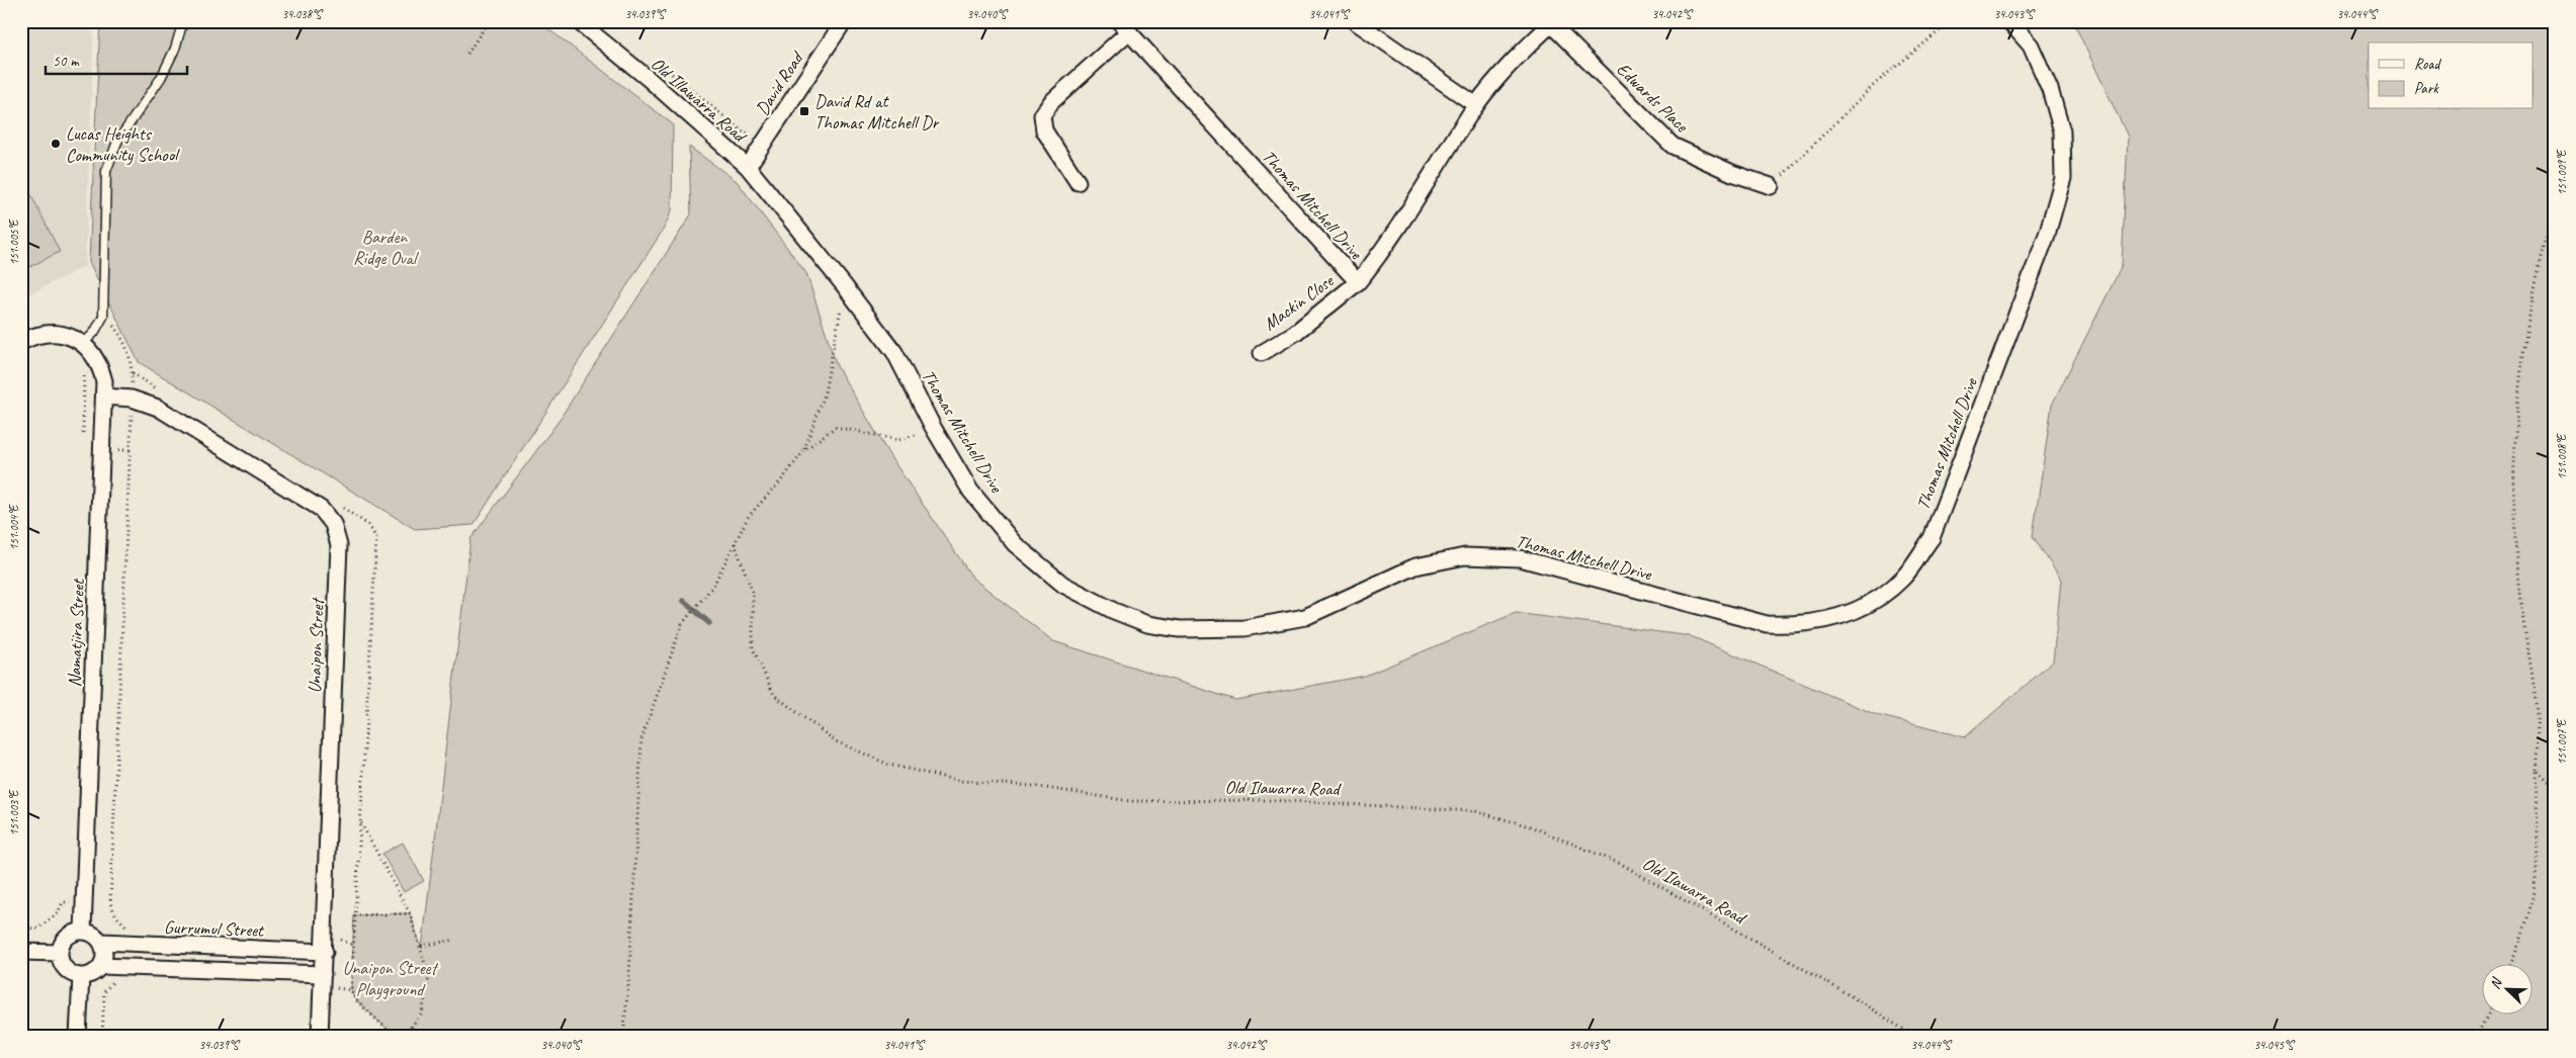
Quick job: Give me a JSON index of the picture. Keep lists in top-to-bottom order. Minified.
{"streets":{"street":["David Road","Edwards Place","Old Illawarra Road","Thomas Mitchell Drive","Mackin Close","Namatjira Street","Unaipon Street","Gurrumul Street"],"path":["Old Ilawarra Road"]},"crossings":[["David Road","Old Illawarra Road"],["David Road","Thomas Mitchell Drive"],["Edwards Place","Thomas Mitchell Drive"],["Old Illawarra Road","Thomas Mitchell Drive"],["Thomas Mitchell Drive","Mackin Close"],["Namatjira Street","Unaipon Street"],["Namatjira Street","Gurrumul Street"],["Unaipon Street","Gurrumul Street"]],"parks":["Barden Ridge Oval","Unaipon Street Playground"],"places":{"transit":["David Rd at Thomas Mitchell Dr"],"other":["Lucas Heights Community School"]},"legend":["Road","Park"],"scale_bar":"50 m","north":"top left","coordinates":["34.038°S","34.039°S","34.040°S","34.041°S","34.042°S","34.043°S","34.044°S","151.009°E","151.005°E","151.008°E","151.004°E","151.007°E","151.003°E","34.045°S"]}
